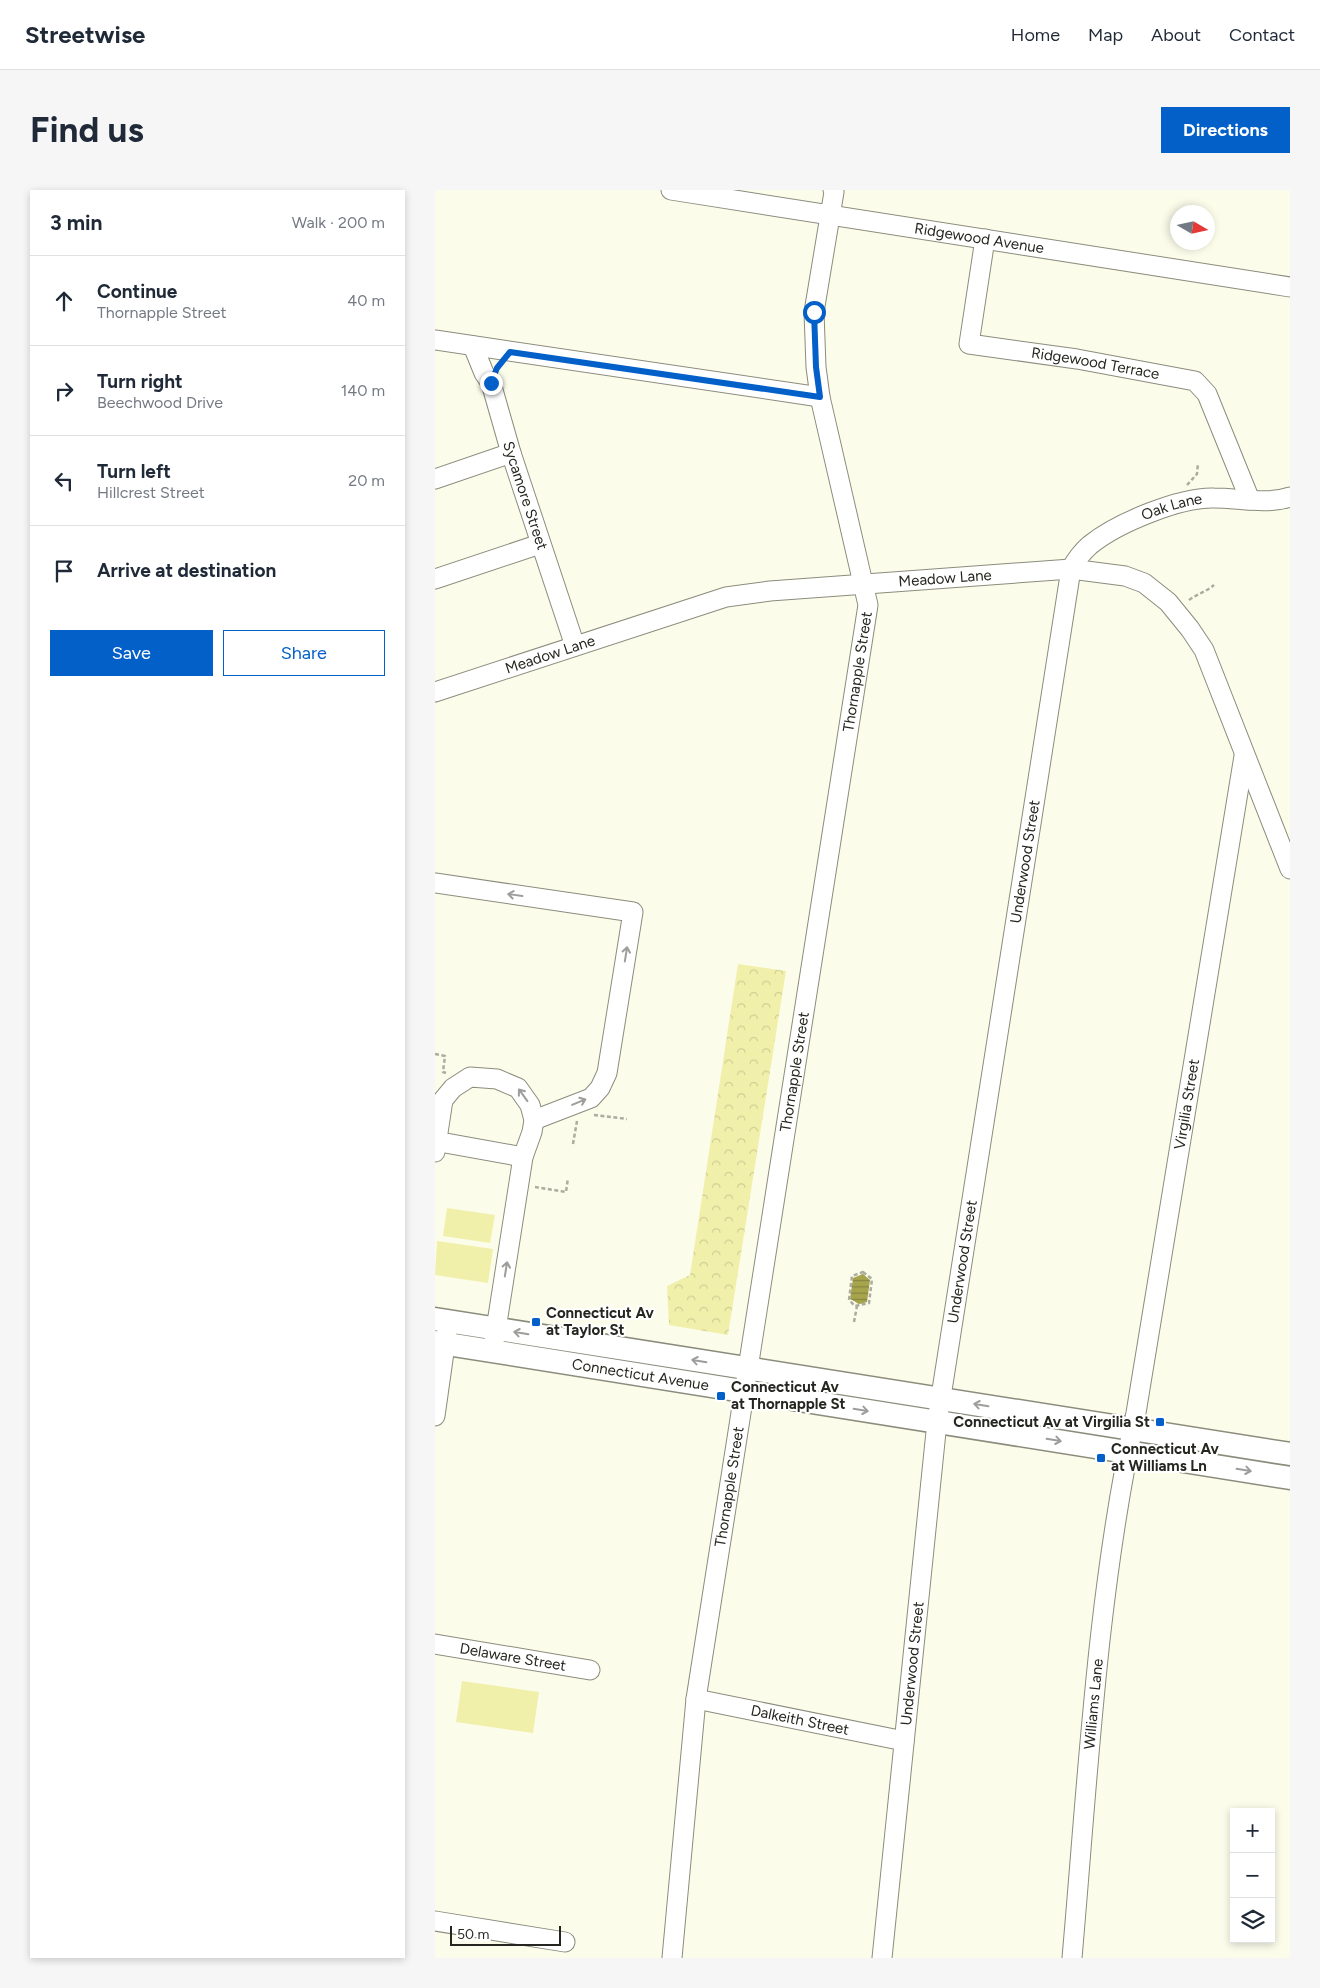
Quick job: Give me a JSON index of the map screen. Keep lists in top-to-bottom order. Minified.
{"streets":{"main road":["Connecticut Avenue"],"street":["Ridgewood Avenue","Ridgewood Terrace","Sycamore Street","Oak Lane","Meadow Lane","Thornapple Street","Underwood Street","Virgilia Street","Delaware Street","Williams Lane","Dalkeith Street"]},"crossings":[["Ridgewood Avenue","Ridgewood Terrace"],["Ridgewood Avenue","Thornapple Street"],["Ridgewood Terrace","Oak Lane"],["Sycamore Street","Meadow Lane"],["Oak Lane","Meadow Lane"],["Oak Lane","Underwood Street"],["Meadow Lane","Thornapple Street"],["Meadow Lane","Underwood Street"],["Meadow Lane","Virgilia Street"],["Thornapple Street","Connecticut Avenue"],["Thornapple Street","Dalkeith Street"],["Underwood Street","Connecticut Avenue"],["Underwood Street","Dalkeith Street"],["Virgilia Street","Connecticut Avenue"],["Virgilia Street","Williams Lane"],["Connecticut Avenue","Williams Lane"]],"places":{"transit":["Connecticut Av at Taylor St","Connecticut Av at Thornapple St","Connecticut Av at Virgilia St","Connecticut Av at Williams Ln"]},"scale_bar":"50 m","north":"right","page":{"header":"Streetwise","nav":["Home","Map","About","Contact"],"buttons":["Directions",["Save","Share"]],"title":"Find us","heading":["3 min","Walk · 200 m"],"list":[["Continue","Thornapple Street","40 m"],["Turn right","Beechwood Drive","140 m"],["Turn left","Hillcrest Street","20 m"],"Arrive at destination"],"map_buttons":["+","−"],"scale":"50 m"}}
